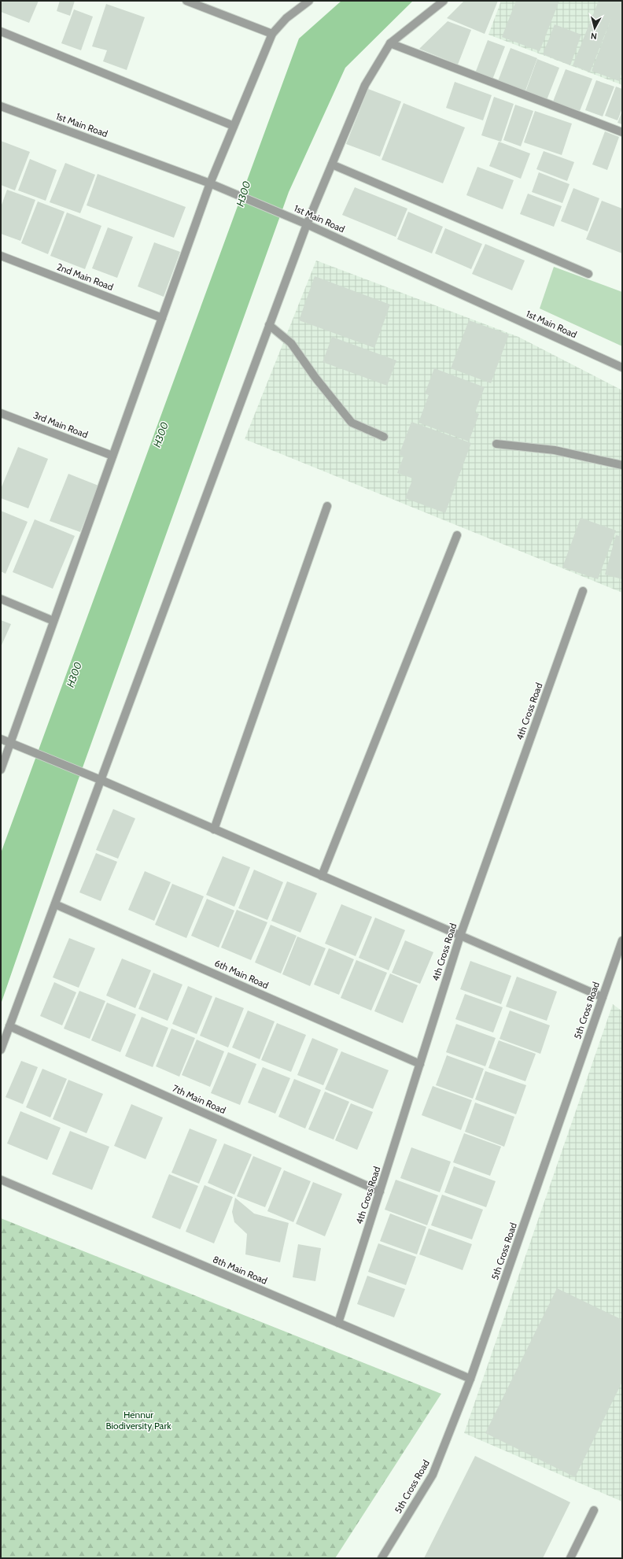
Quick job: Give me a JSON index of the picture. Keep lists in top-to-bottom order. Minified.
{"streets":{"street":["1st Main Road","2nd Main Road","3rd Main Road","4th Cross Road","6th Main Road","5th Cross Road","7th Main Road","8th Main Road"]},"crossings":[["4th Cross Road","6th Main Road"],["4th Cross Road","7th Main Road"],["4th Cross Road","8th Main Road"],["5th Cross Road","8th Main Road"]],"water":["H300"],"parks":["Hennur Biodiversity Park"],"north":"bottom"}
